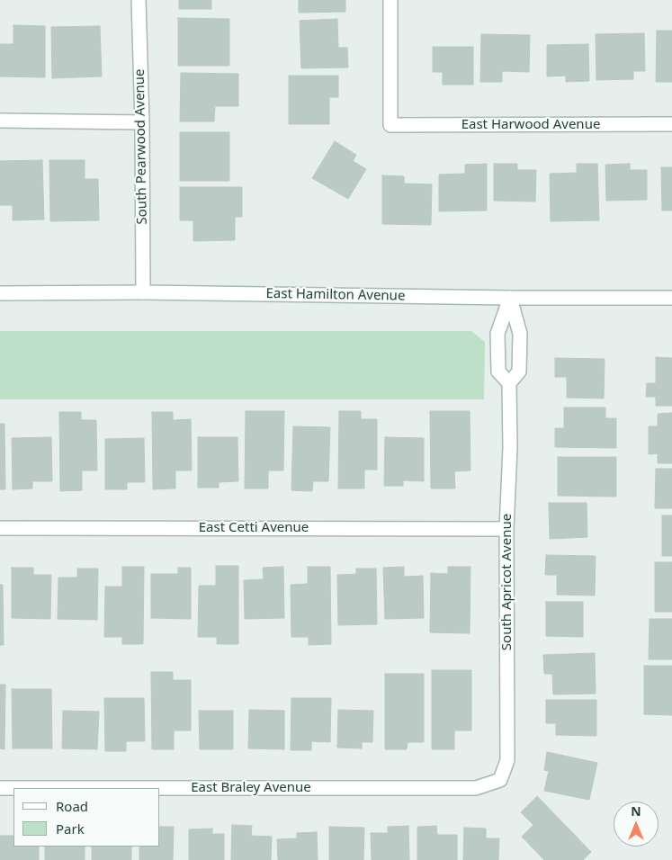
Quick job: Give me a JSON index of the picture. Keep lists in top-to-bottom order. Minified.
{"streets":{"street":["East Harwood Avenue","South Pearwood Avenue","East Hamilton Avenue","East Cetti Avenue","South Apricot Avenue","East Braley Avenue"]},"crossings":[["South Pearwood Avenue","East Hamilton Avenue"],["East Hamilton Avenue","South Apricot Avenue"],["East Cetti Avenue","South Apricot Avenue"],["South Apricot Avenue","East Braley Avenue"]],"legend":["Road","Park"],"north":"top"}
